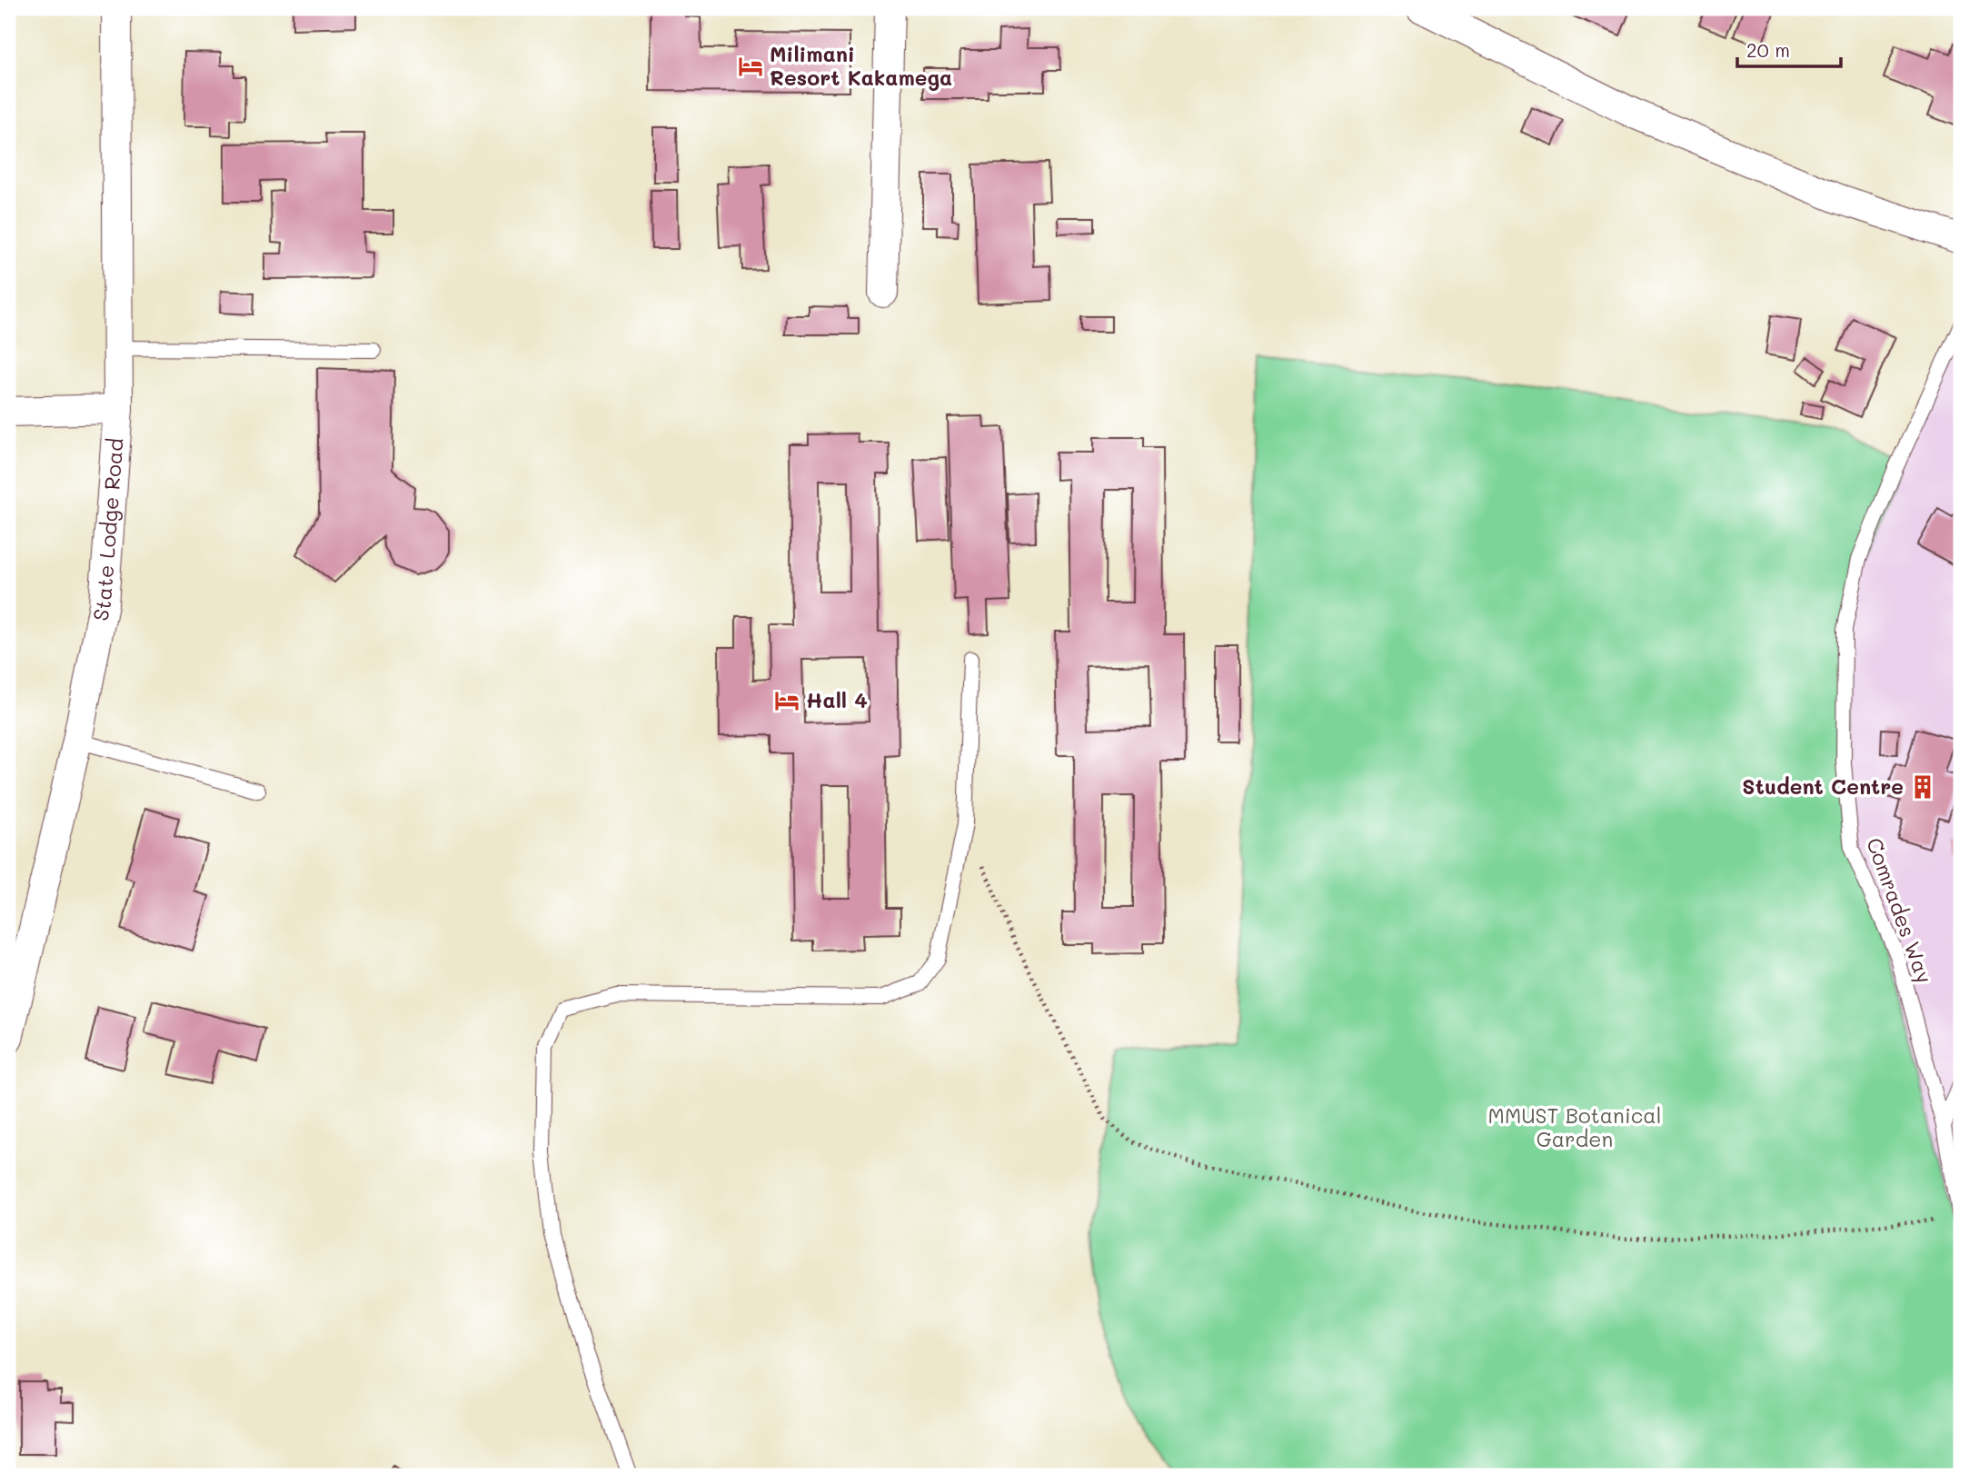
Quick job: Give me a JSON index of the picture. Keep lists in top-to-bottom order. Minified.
{"streets":{"street":["State Lodge Road"],"lane":["Comrades Way"]},"parks":["MMUST Botanical Garden"],"places":{"hotel":["Milimani Resort Kakamega","Hall 4"],"building":["Student Centre"]},"scale_bar":"20 m"}
